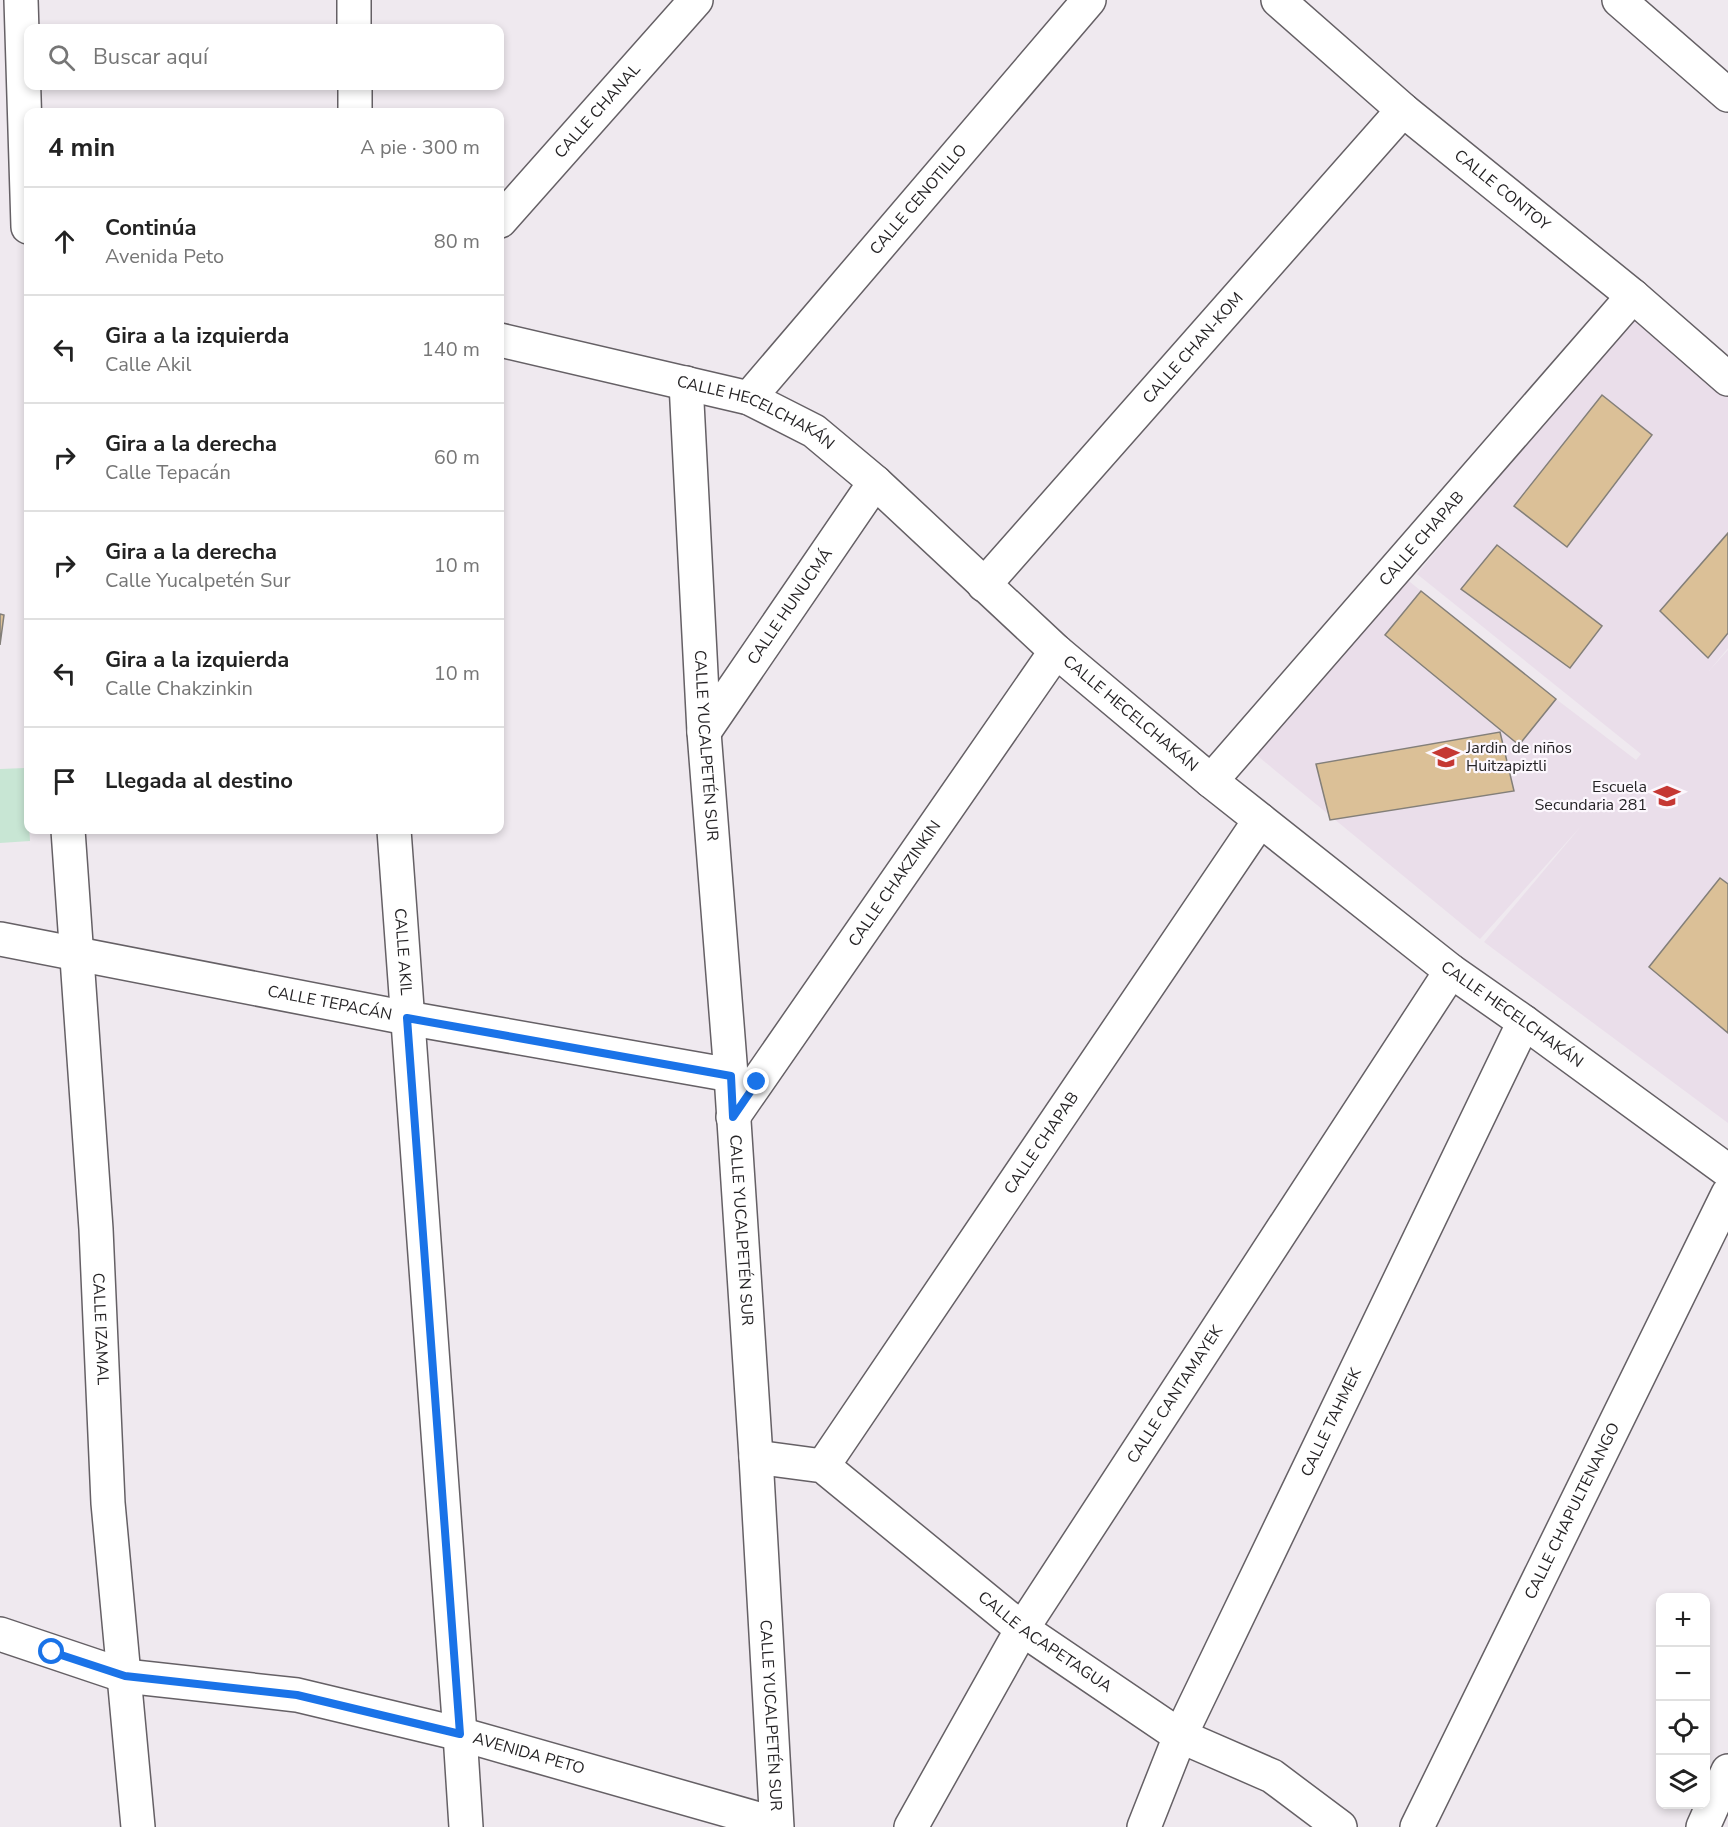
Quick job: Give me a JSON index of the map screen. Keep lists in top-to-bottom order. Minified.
{"streets":{"street":["CALLE CHANAL","CALLE CONTOY","CALLE CENOTILLO","CALLE CHAN-KOM","CALLE HECELCHAKÁN","CALLE CHAPAB","CALLE HUNUCMÁ","CALLE YUCALPETÉN SUR","CALLE CHAKZINKIN","CALLE AKIL","CALLE TEPACÁN","CALLE IZAMAL","CALLE CANTAMAYEK","CALLE TAHMEK","CALLE CHAPULTENANGO","CALLE ACAPETAGUA","AVENIDA PETO"]},"crossings":[["CALLE CONTOY","CALLE CHAN-KOM"],["CALLE CONTOY","CALLE CHAPAB"],["CALLE CENOTILLO","CALLE HECELCHAKÁN"],["CALLE CHAN-KOM","CALLE HECELCHAKÁN"],["CALLE HECELCHAKÁN","CALLE CHAPAB"],["CALLE HECELCHAKÁN","CALLE HUNUCMÁ"],["CALLE HECELCHAKÁN","CALLE YUCALPETÉN SUR"],["CALLE HECELCHAKÁN","CALLE CHAKZINKIN"],["CALLE HECELCHAKÁN","CALLE CANTAMAYEK"],["CALLE HECELCHAKÁN","CALLE TAHMEK"],["CALLE CHAPAB","CALLE ACAPETAGUA"],["CALLE HUNUCMÁ","CALLE YUCALPETÉN SUR"],["CALLE YUCALPETÉN SUR","CALLE CHAKZINKIN"],["CALLE YUCALPETÉN SUR","CALLE TEPACÁN"],["CALLE YUCALPETÉN SUR","AVENIDA PETO"],["CALLE AKIL","CALLE TEPACÁN"],["CALLE AKIL","AVENIDA PETO"],["CALLE TEPACÁN","CALLE IZAMAL"],["CALLE IZAMAL","AVENIDA PETO"],["CALLE CANTAMAYEK","CALLE ACAPETAGUA"],["CALLE TAHMEK","CALLE ACAPETAGUA"]],"places":{"school or university":["Jardin de niños Huitzapiztli","Escuela Secundaria 281"]},"page":{"search":"Buscar aquí","heading":["4 min","A pie · 300 m"],"list":[["Continúa","Avenida Peto","80 m"],["Gira a la izquierda","Calle Akil","140 m"],["Gira a la derecha","Calle Tepacán","60 m"],["Gira a la derecha","Calle Yucalpetén Sur","10 m"],["Gira a la izquierda","Calle Chakzinkin","10 m"],"Llegada al destino"],"map_buttons":["+","−"]}}
